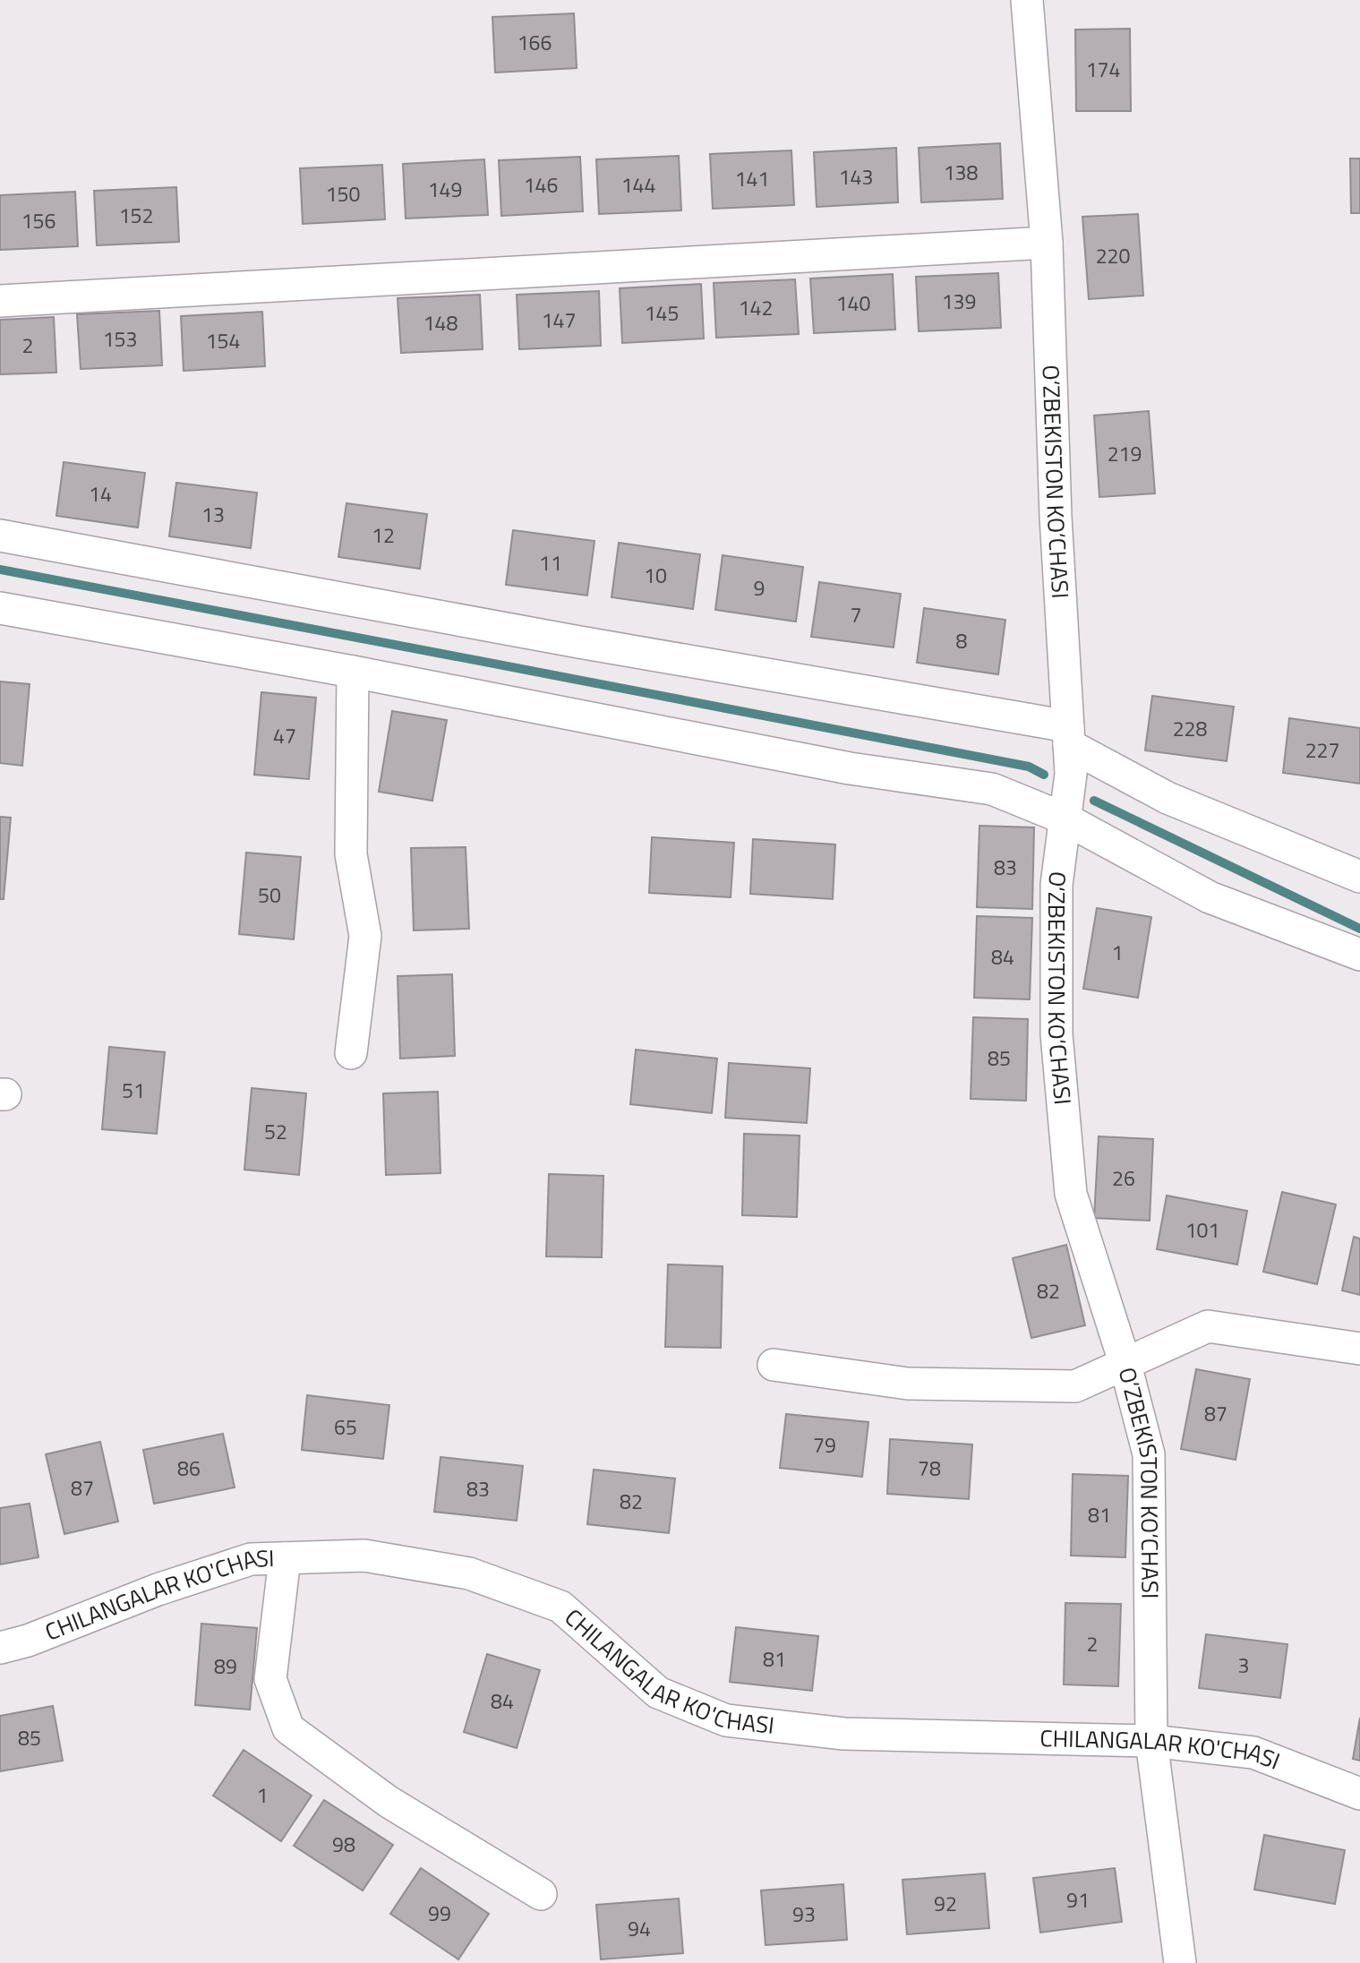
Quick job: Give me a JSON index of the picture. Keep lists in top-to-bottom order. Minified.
{"streets":{"street":["O‘ZBEKISTON KO‘CHASI","CHILANGALAR KO'CHASI"]},"crossings":[["O‘ZBEKISTON KO‘CHASI","CHILANGALAR KO'CHASI"]],"house_numbers":["166","174","138","143","141","146","144","149","150","152","156","220","139","140","142","145","147","148","153","154","2","219","14","13","12","11","10","9","7","8","228","47","227","83","50","1","84","85","51","52","26","101","82","87","65","79","86","78","87","83","82","81","2","81","3","89","84","85","1","98","91","92","99","93","94"]}
